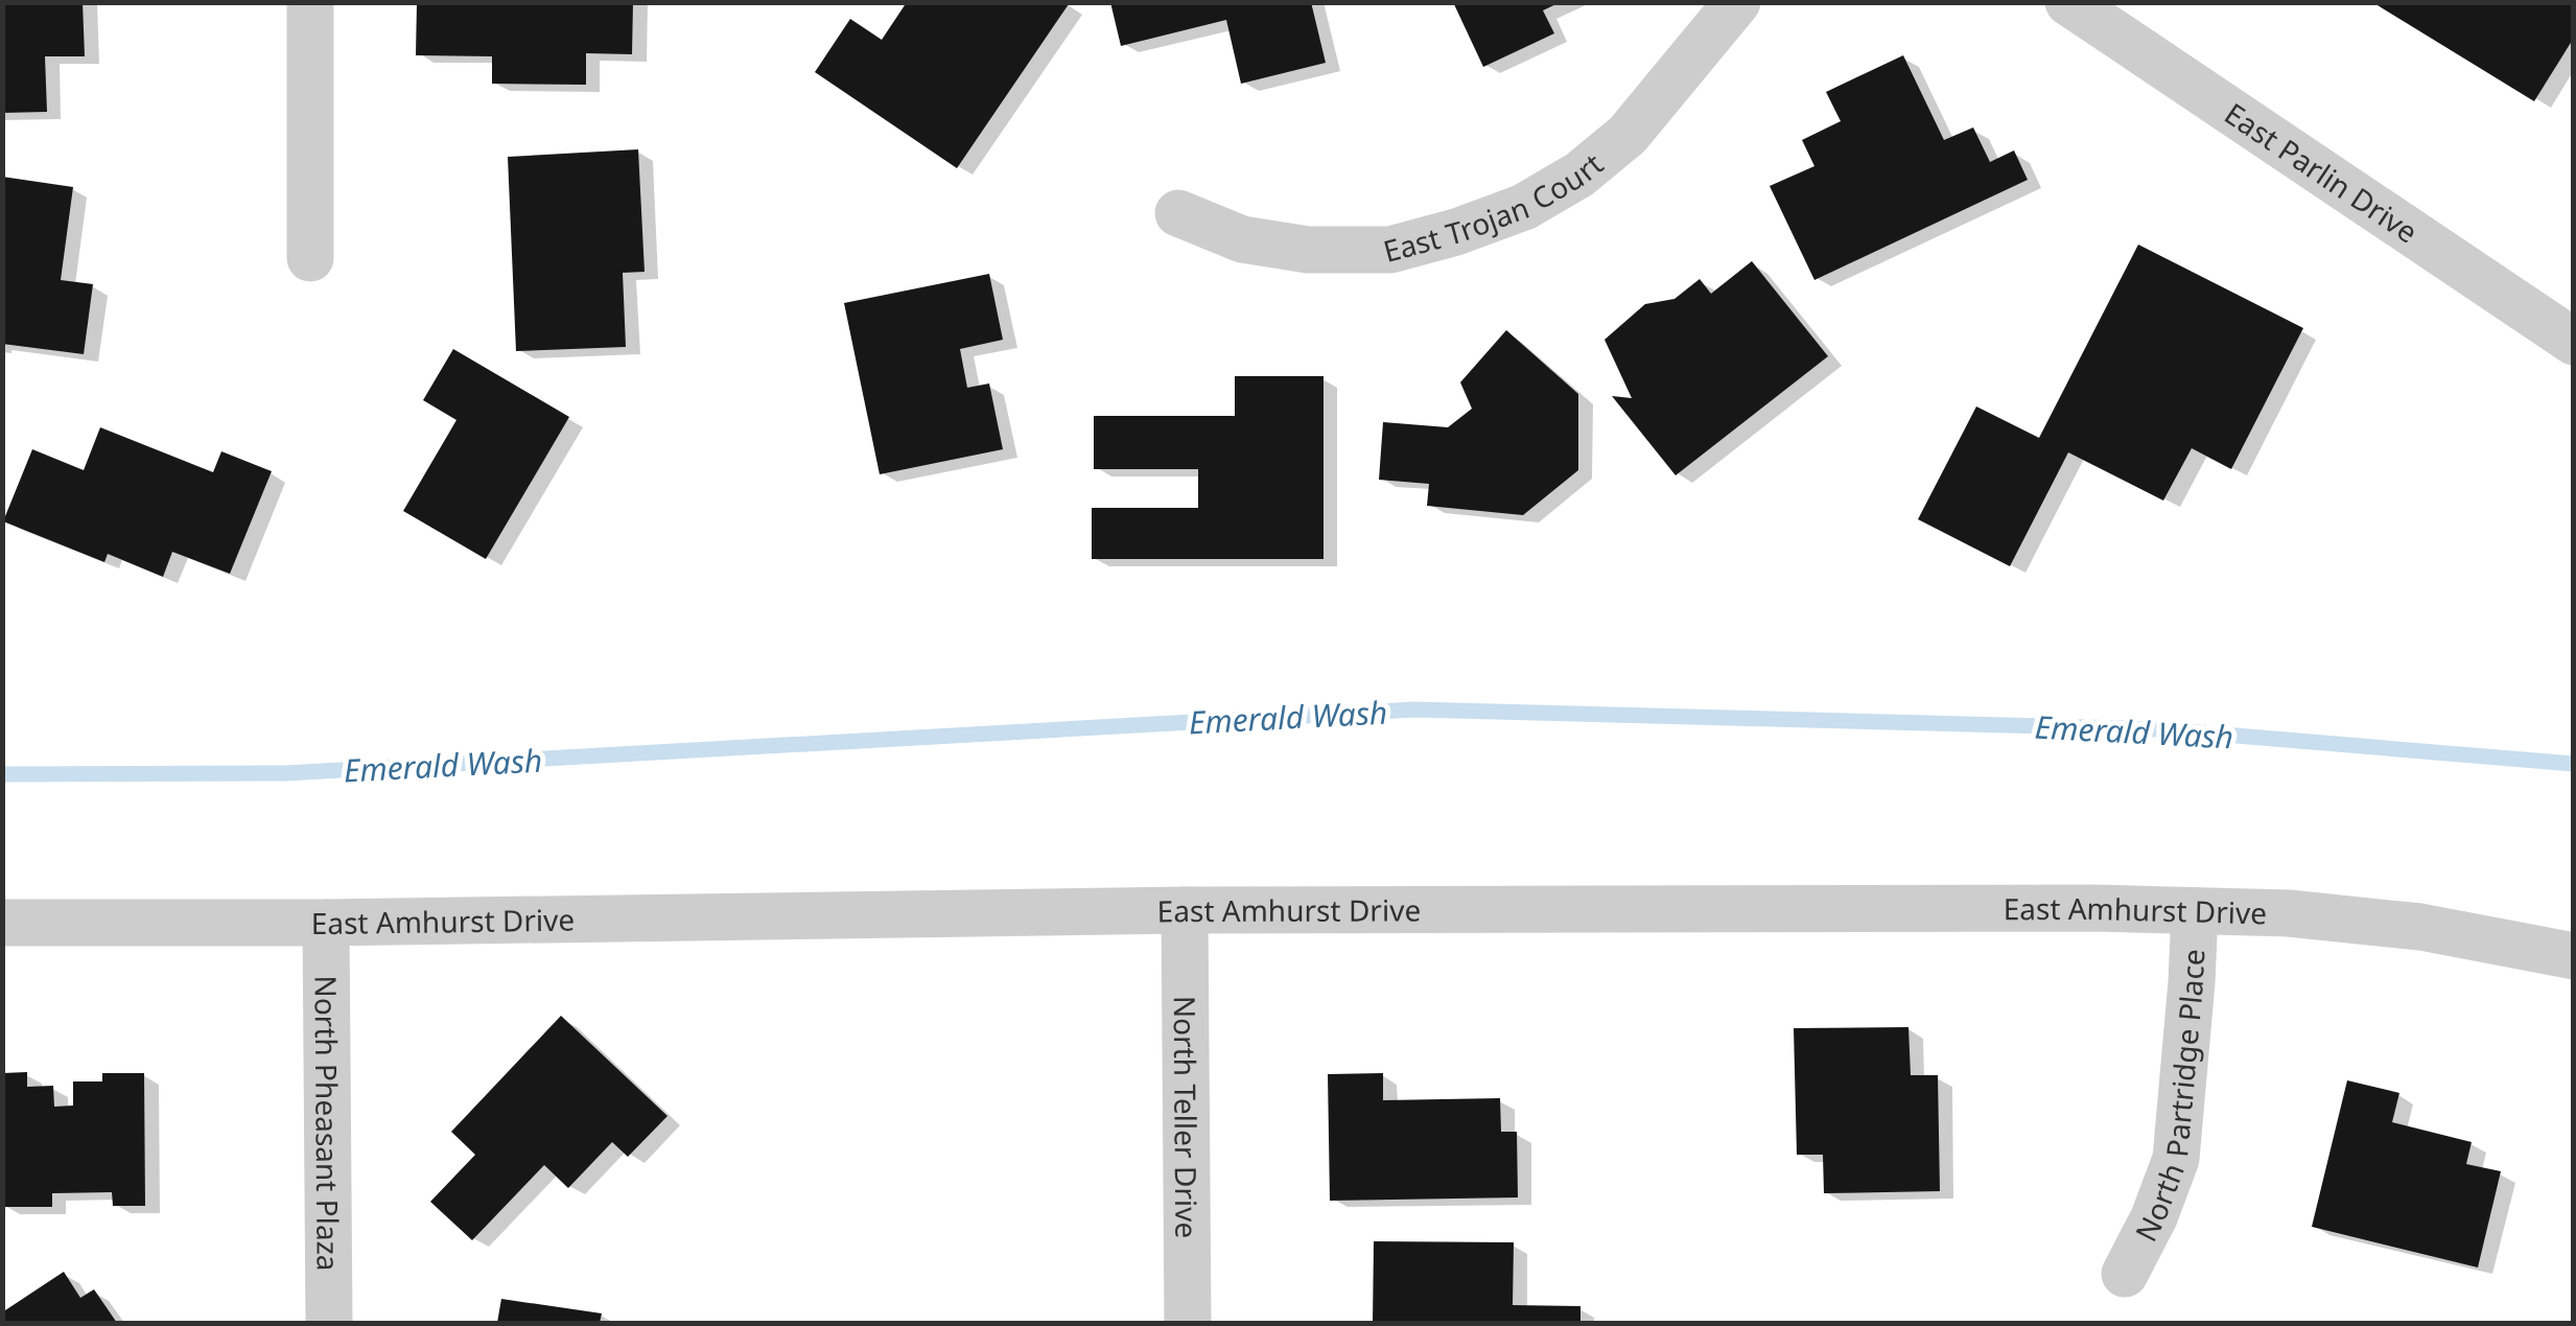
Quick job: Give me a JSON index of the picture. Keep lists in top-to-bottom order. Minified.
{"streets":{"street":["East Parlin Drive","East Trojan Court","East Amhurst Drive","North Partridge Place","North Teller Drive","North Pheasant Plaza"]},"crossings":[["East Amhurst Drive","North Partridge Place"],["East Amhurst Drive","North Teller Drive"],["East Amhurst Drive","North Pheasant Plaza"]],"water":["Emerald Wash"]}
